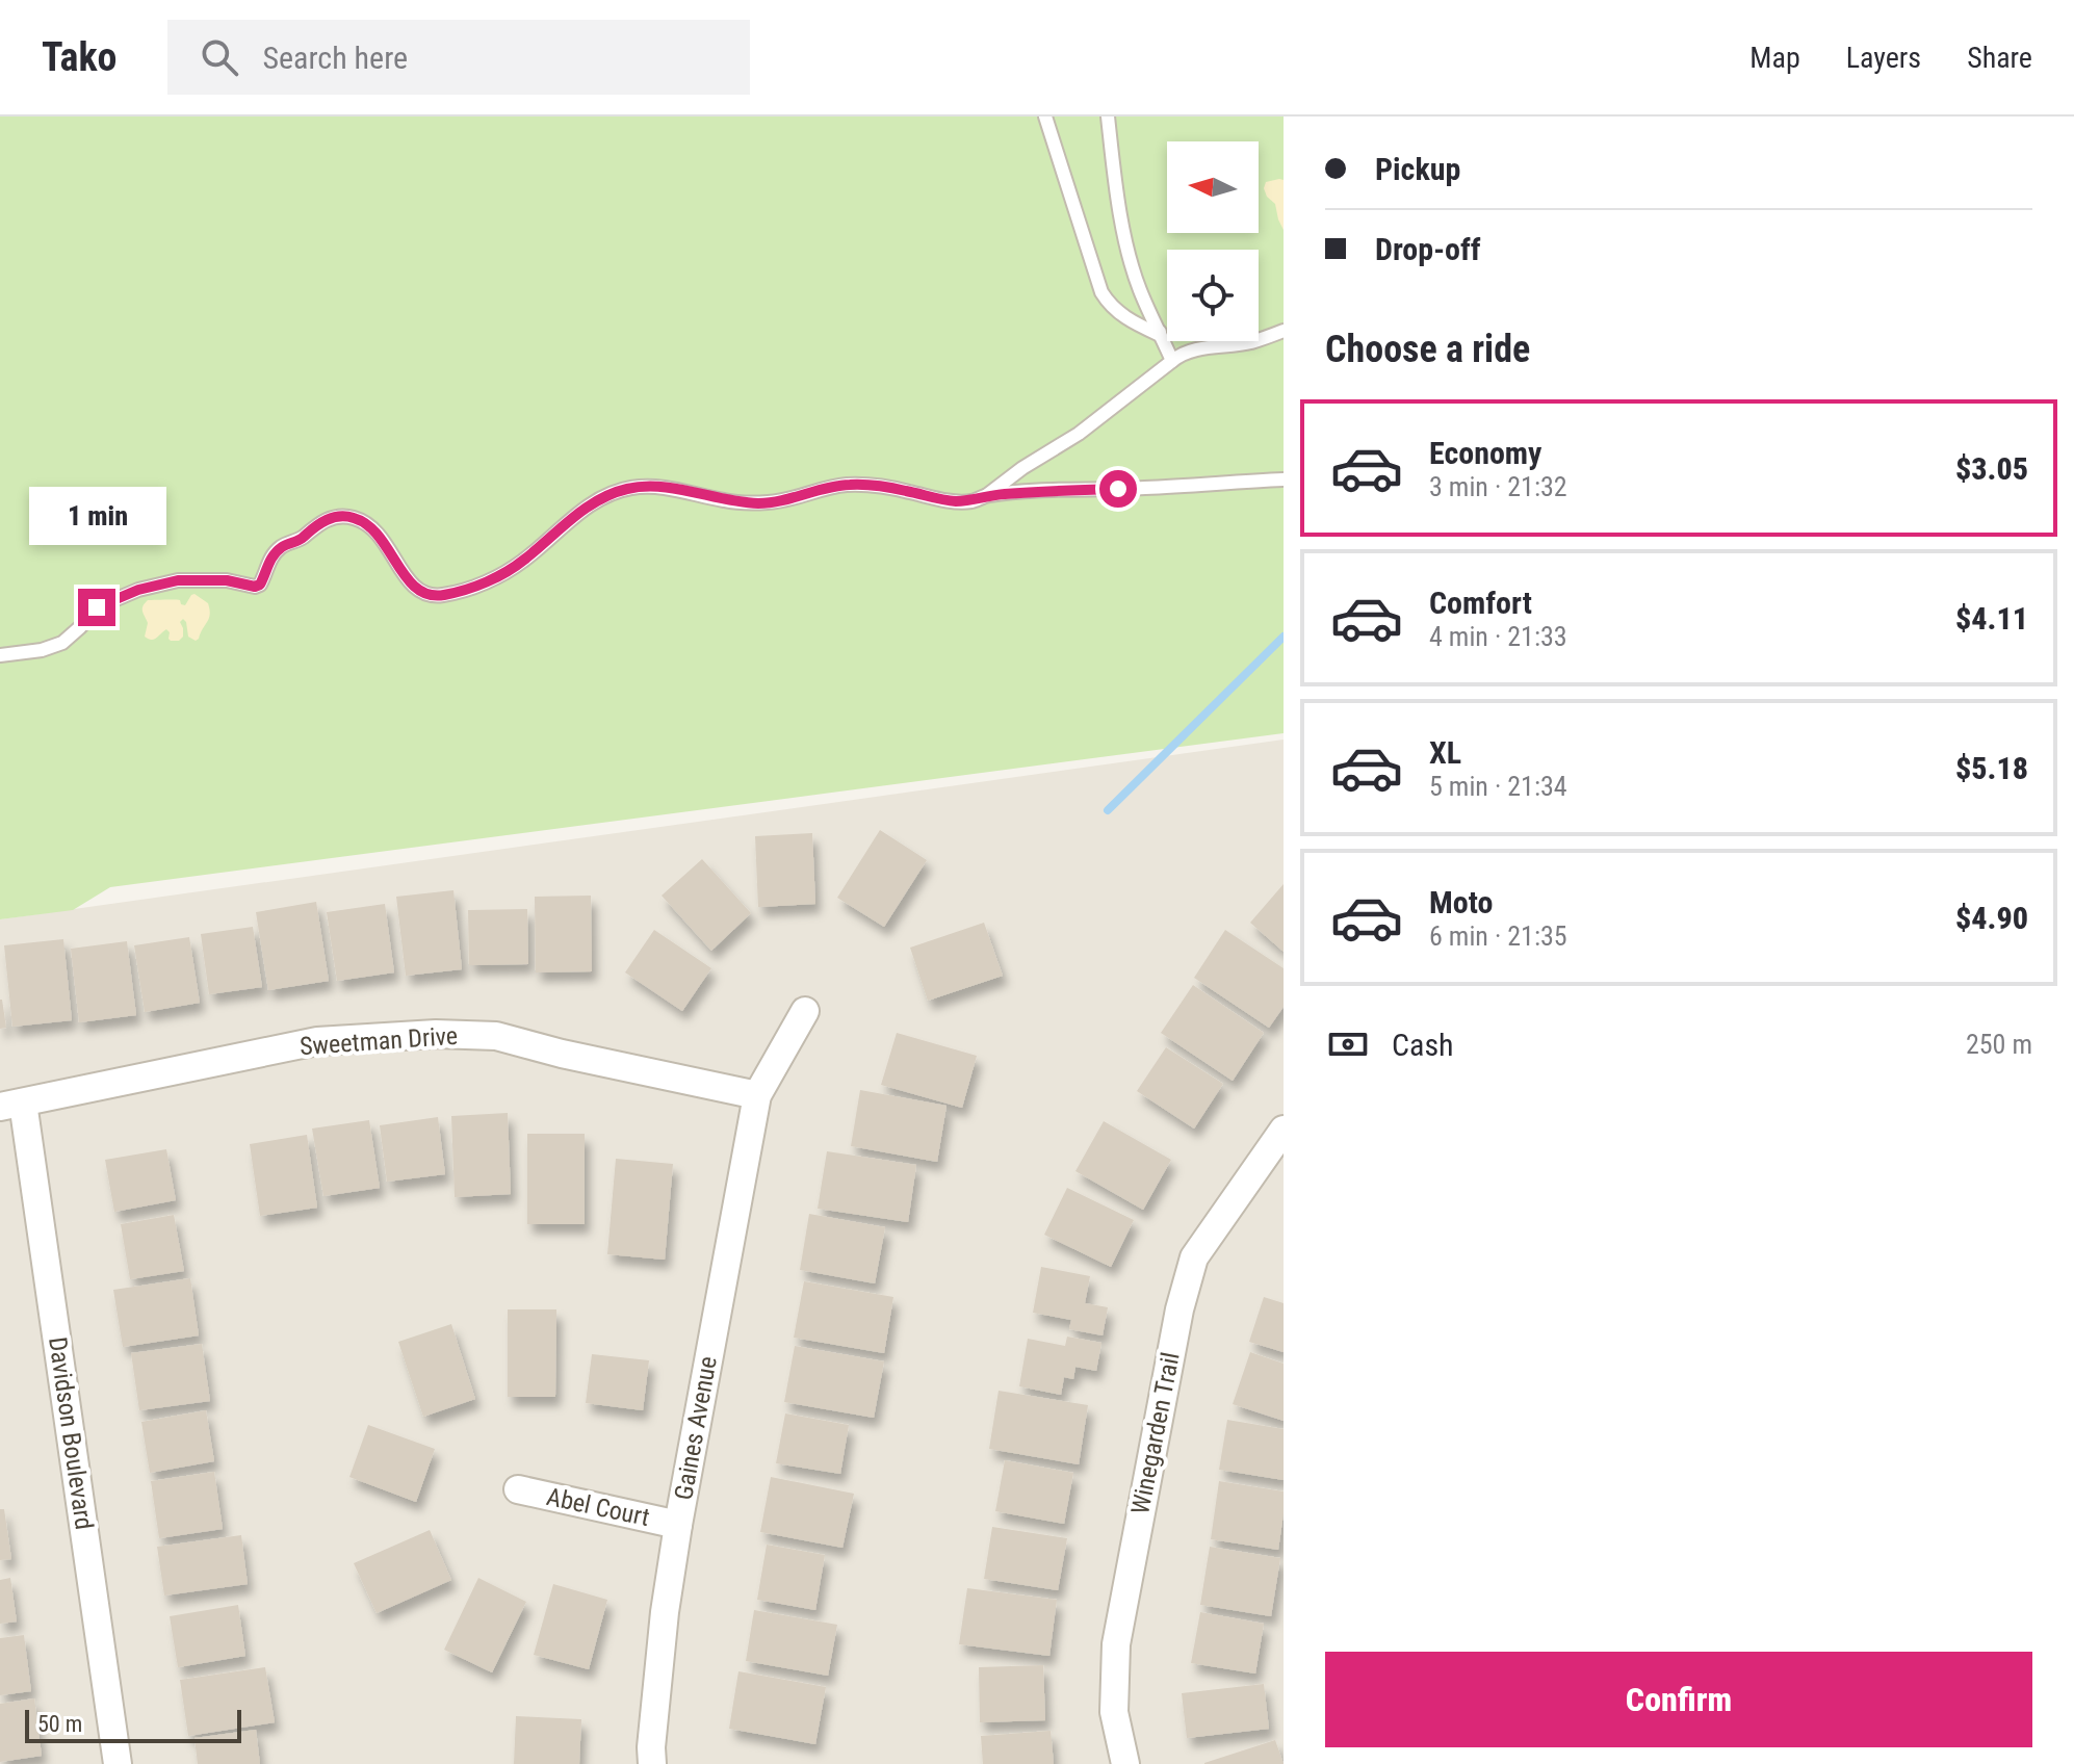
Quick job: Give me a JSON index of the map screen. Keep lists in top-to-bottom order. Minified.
{"streets":{"street":["Sweetman Drive","Gaines Avenue","Davidson Boulevard","Winegarden Trail","Abel Court"]},"crossings":[["Sweetman Drive","Gaines Avenue"],["Sweetman Drive","Davidson Boulevard"],["Gaines Avenue","Abel Court"]],"scale_bar":"50 m","north":"left","page":{"header":"Tako","search":"Search here","nav":["Map","Layers","Share"],"banner":["Pickup","Drop-off"],"heading":"Choose a ride","list":[{"name":"Economy","note":"3 min · 21:32","value":"$3.05"},{"name":"Comfort","note":"4 min · 21:33","value":"$4.11"},{"name":"XL","note":"5 min · 21:34","value":"$5.18"},{"name":"Moto","note":"6 min · 21:35","value":"$4.90"}],"bubble":"1 min","pay":["Cash","250 m"],"buttons":"Confirm","scale":"50 m"}}
